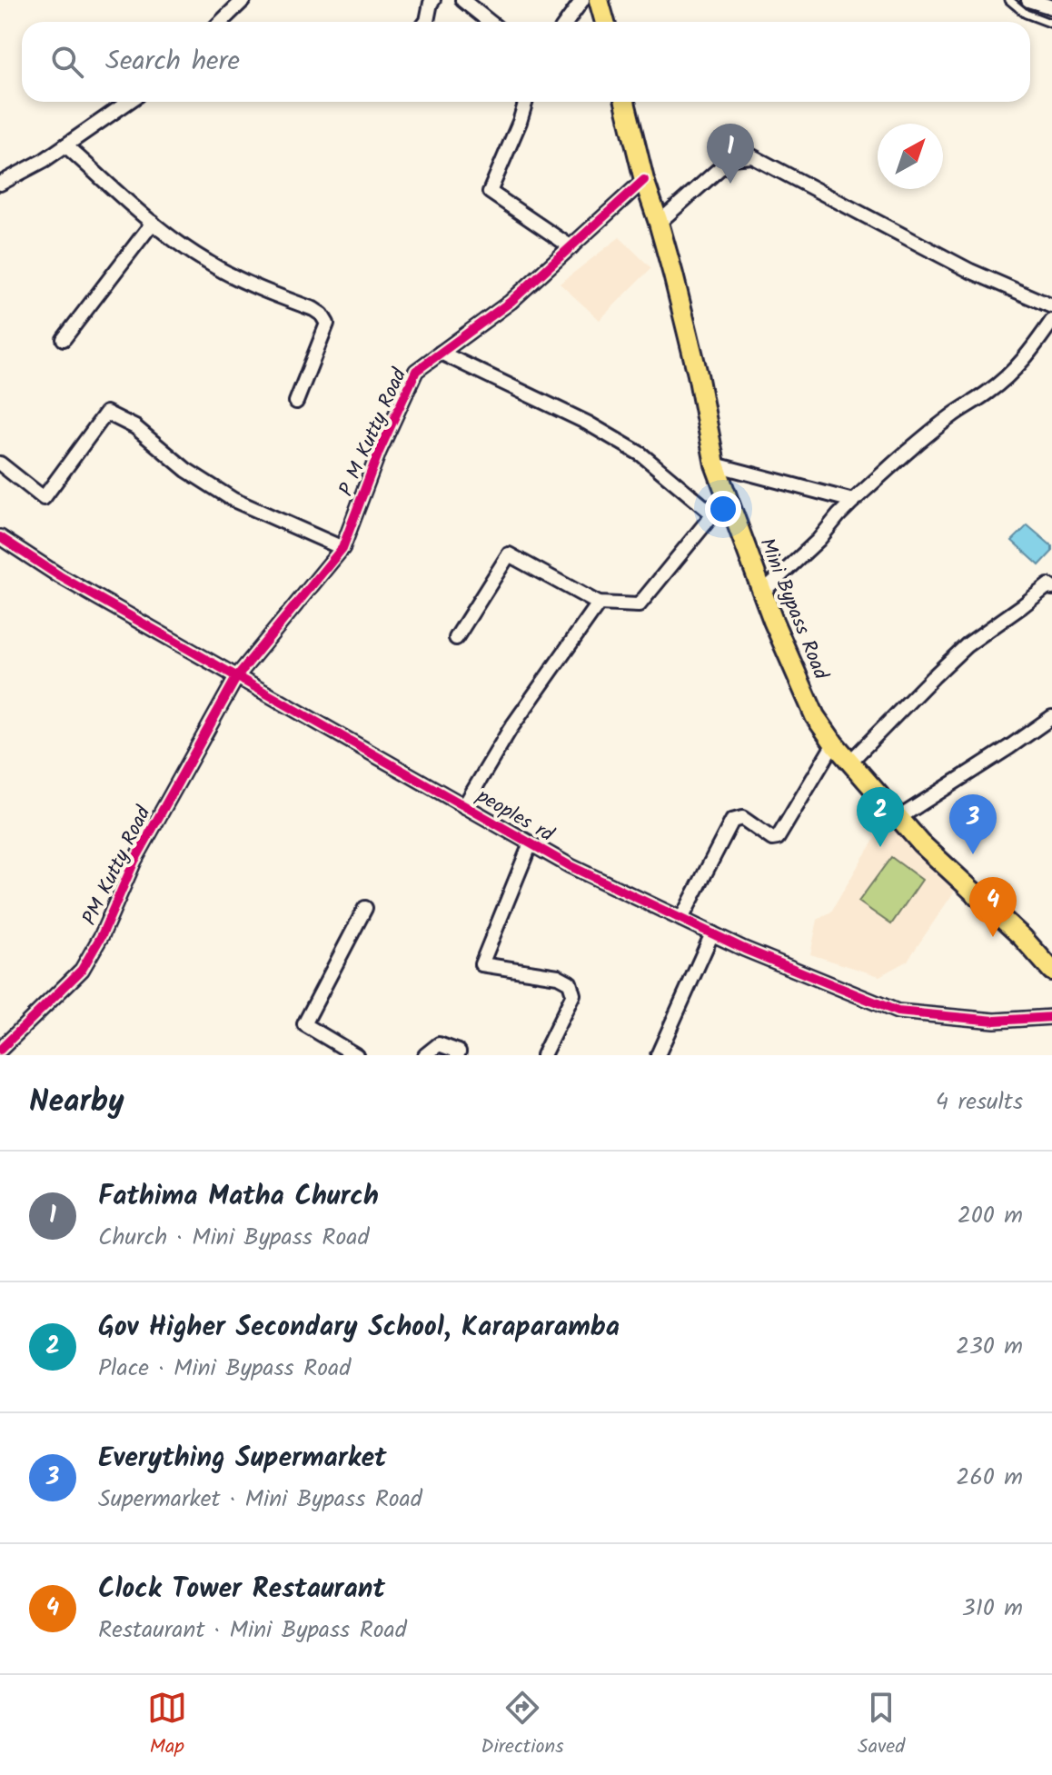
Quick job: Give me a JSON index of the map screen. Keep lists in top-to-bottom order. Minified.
{"streets":{"main road":["Mini Bypass Road"],"street":["P M Kutty Road","peoples rd","PM Kutty Road"]},"crossings":[["P M Kutty Road","Mini Bypass Road"],["P M Kutty Road","peoples rd"],["P M Kutty Road","PM Kutty Road"],["peoples rd","PM Kutty Road"]],"north":"top right","page":{"search":"Search here","pins":["1","2","3","4"],"heading":["Nearby","4 results"],"list":[{"mark":"1","name":"Fathima Matha Church","note":"Church · Mini Bypass Road","value":"200 m"},{"mark":"2","name":"Gov Higher Secondary School, Karaparamba","note":"Place · Mini Bypass Road","value":"230 m"},{"mark":"3","name":"Everything Supermarket","note":"Supermarket · Mini Bypass Road","value":"260 m"},{"mark":"4","name":"Clock Tower Restaurant","note":"Restaurant · Mini Bypass Road","value":"310 m"}],"nav":["Map","Directions","Saved"]}}
